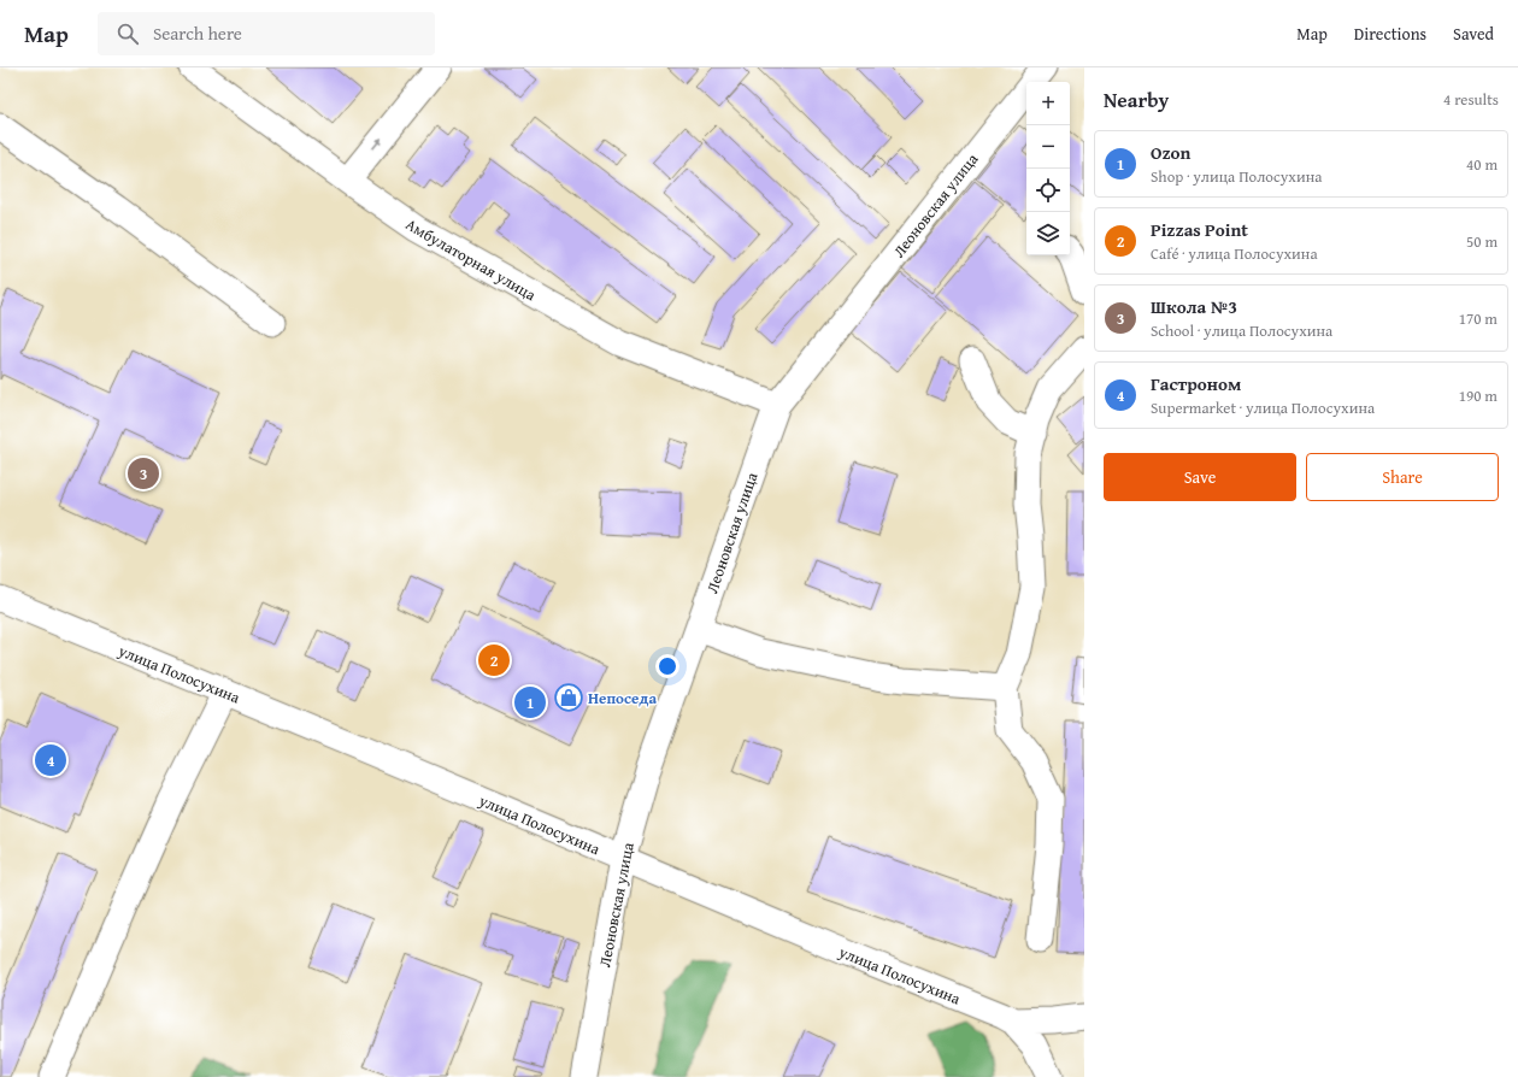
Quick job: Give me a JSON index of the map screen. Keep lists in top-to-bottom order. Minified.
{"streets":{"street":["Леоновская улица","Амбулаторная улица","улица Полосухина"]},"crossings":[["Леоновская улица","Амбулаторная улица"],["Леоновская улица","улица Полосухина"]],"places":{"shop":["Непоседа"]},"page":{"header":"Map","search":"Search here","nav":["Map","Directions","Saved"],"heading":["Nearby","4 results"],"map_buttons":["+","−"],"list":[{"mark":"1","name":"Ozon","note":"Shop · улица Полосухина","value":"40 m"},{"mark":"2","name":"Pizzas Point","note":"Café · улица Полосухина","value":"50 m"},{"mark":"3","name":"Школа №3","note":"School · улица Полосухина","value":"170 m"},{"mark":"4","name":"Гастроном","note":"Supermarket · улица Полосухина","value":"190 m"}],"buttons":["Save","Share"],"pins":["3","2","1","4"]}}
